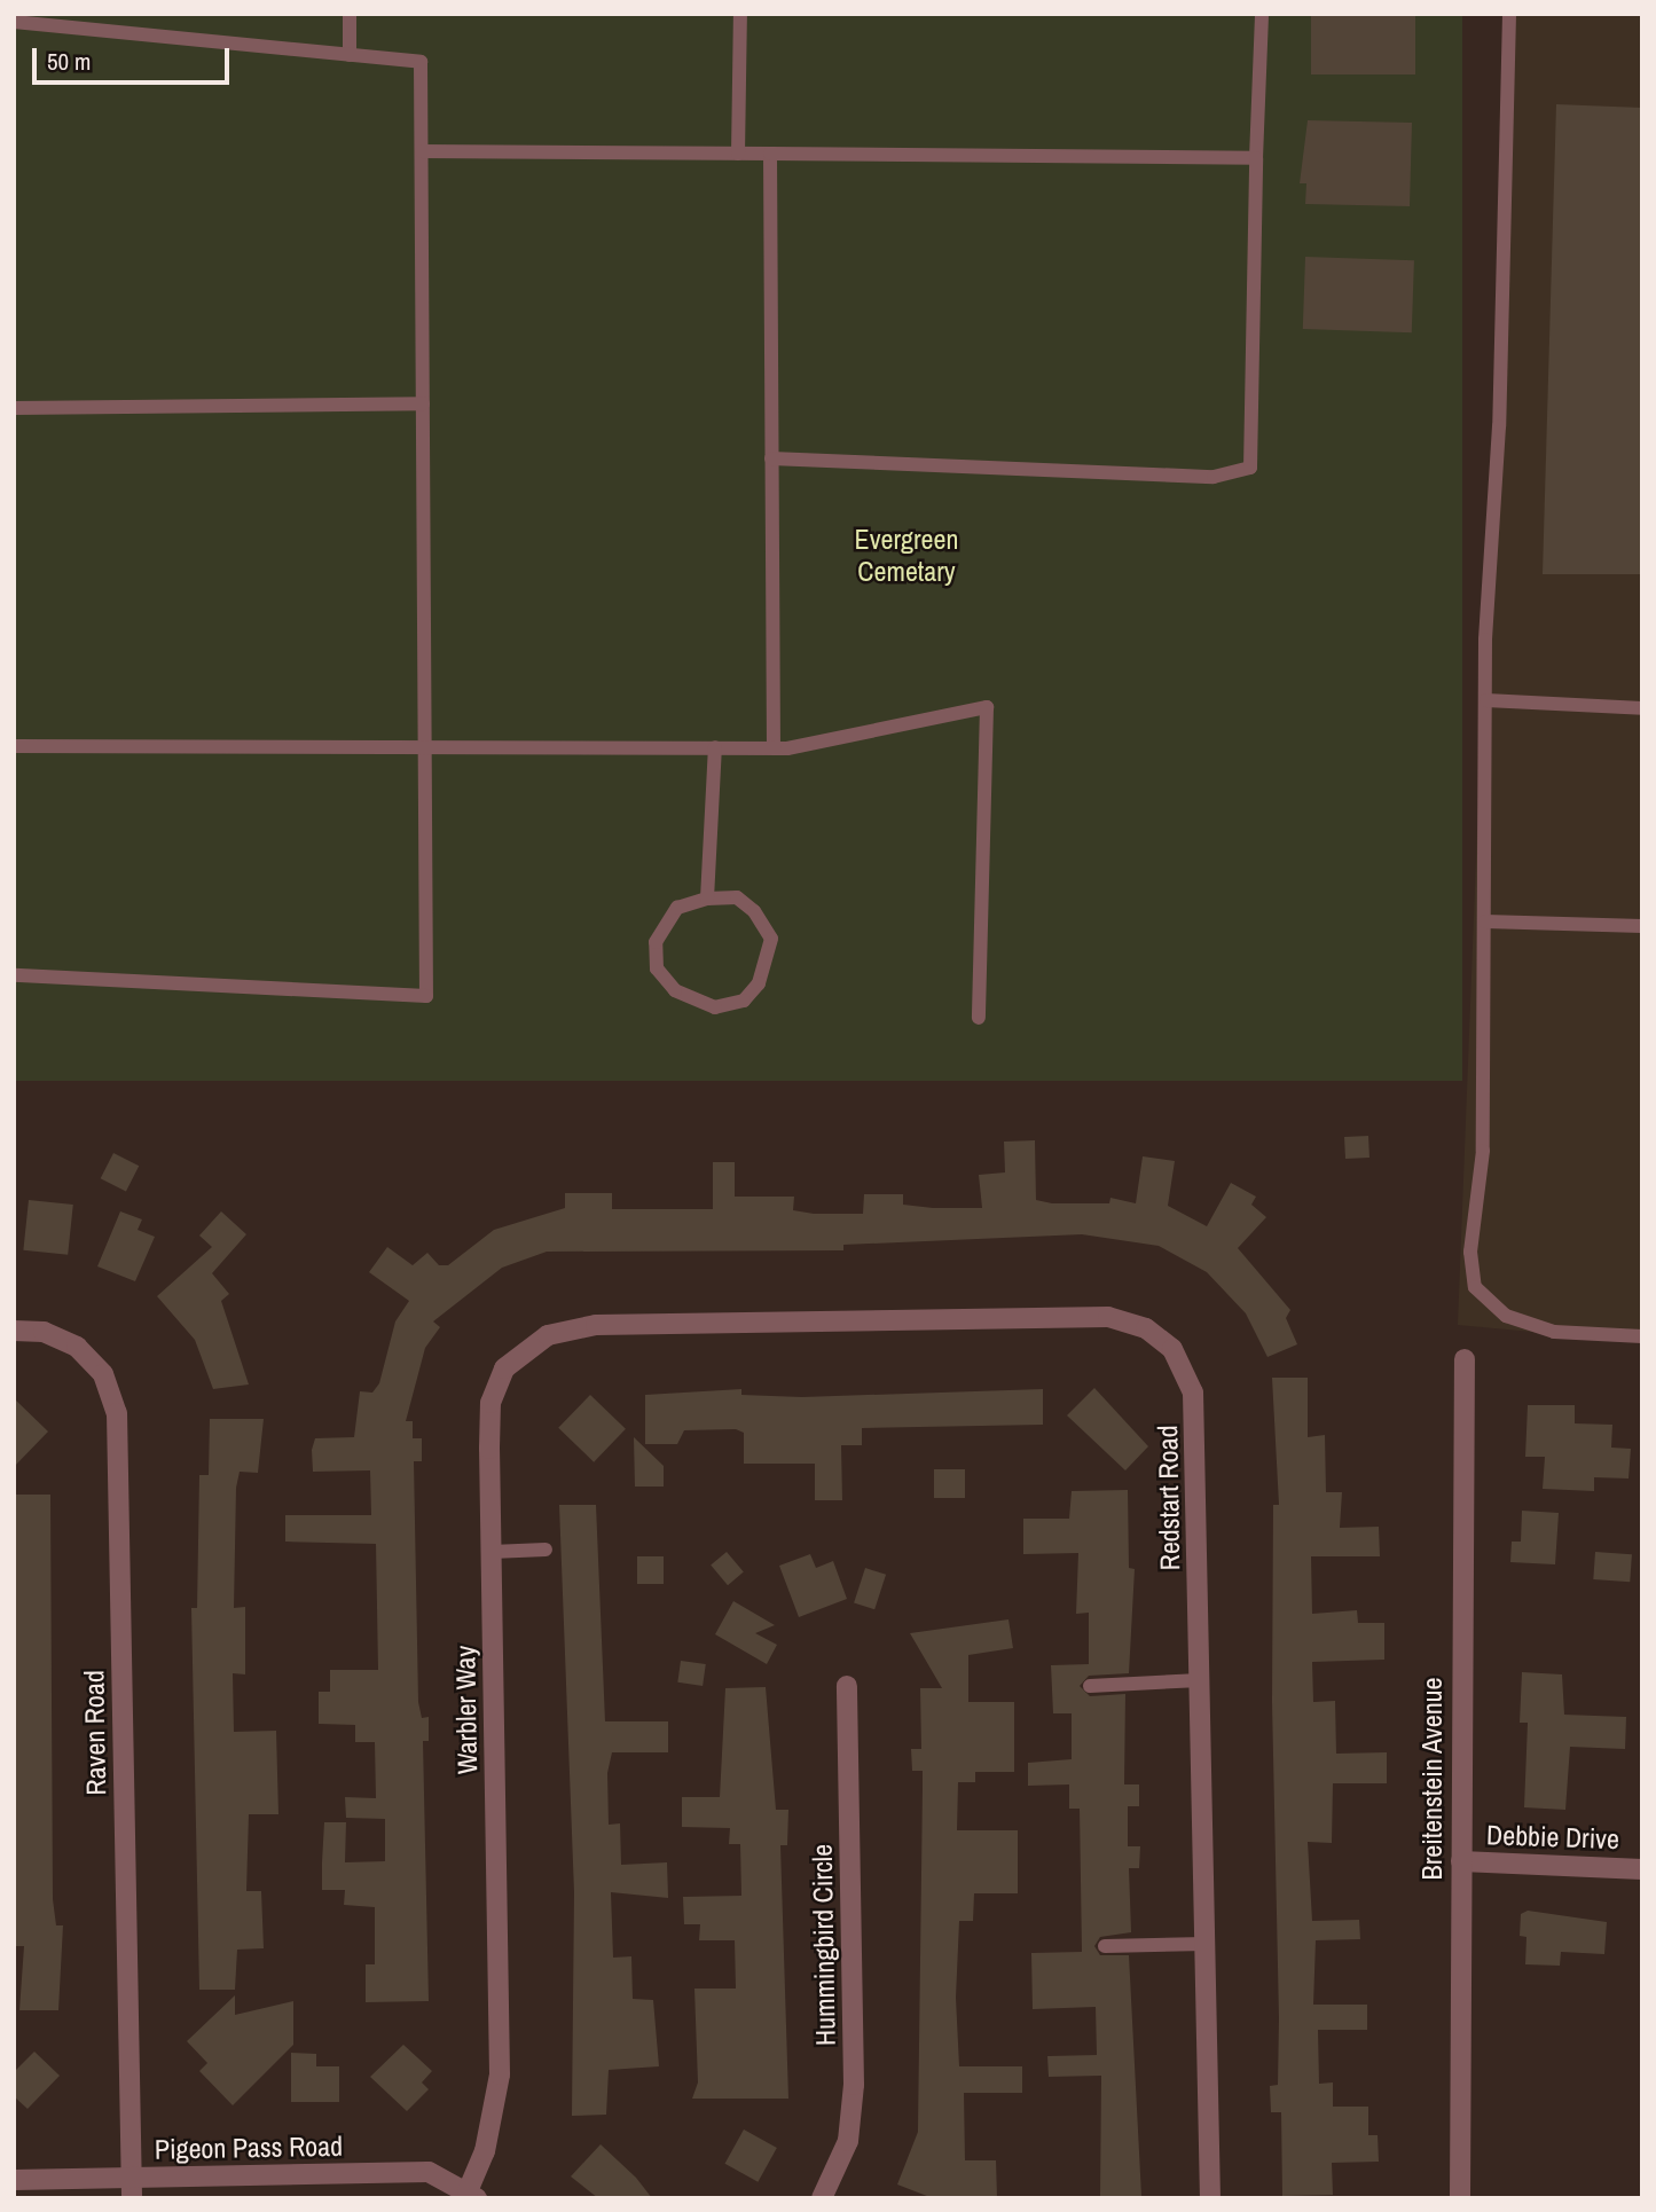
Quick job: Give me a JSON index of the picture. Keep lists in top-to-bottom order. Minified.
{"streets":{"street":["Redstart Road","Warbler Way","Raven Road","Breitenstein Avenue","Debbie Drive","Hummingbird Circle","Pigeon Pass Road"]},"crossings":[["Redstart Road","Warbler Way"],["Warbler Way","Pigeon Pass Road"],["Raven Road","Pigeon Pass Road"],["Breitenstein Avenue","Debbie Drive"]],"parks":["Evergreen Cemetary"],"scale_bar":"50 m"}
